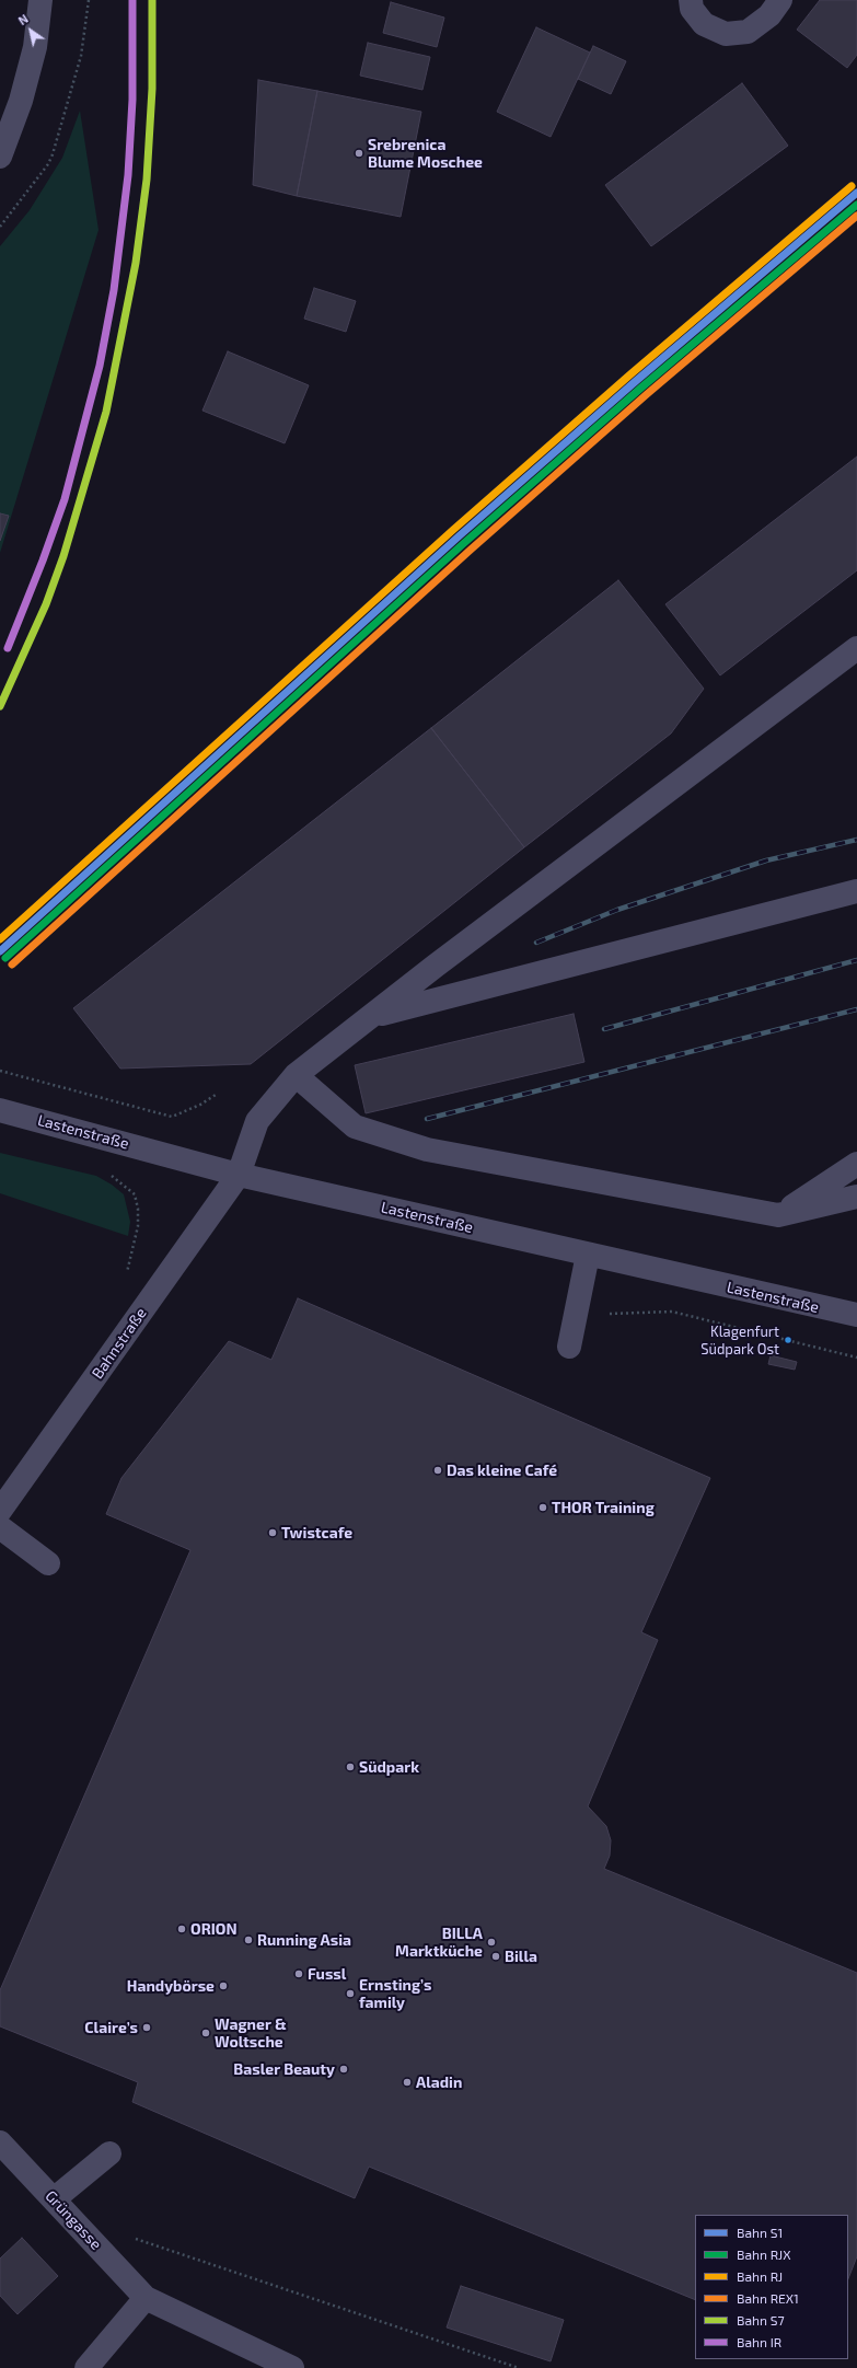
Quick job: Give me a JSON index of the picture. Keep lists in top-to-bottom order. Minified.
{"streets":{"street":["Lastenstraße","Bahnstraße","Grüngasse"]},"crossings":[["Lastenstraße","Bahnstraße"]],"places":["Srebrenica Blume Moschee","Klagenfurt Südpark Ost","Das kleine Café","THOR Training","Twistcafe","Südpark","ORION","Running Asia","BILLA Marktküche","Billa","Fussl","Handybörse","Ernsting’s family","Claire’s","Wagner & Woltsche","Basler Beauty","Aladin"],"lines":["rail line S7","rail line IR","rail line RJ","rail line S1","rail line RJX","rail line REX1"],"legend":["Bahn S1","Bahn RJX","Bahn RJ","Bahn REX1","Bahn S7","Bahn IR"],"north":"top left"}
